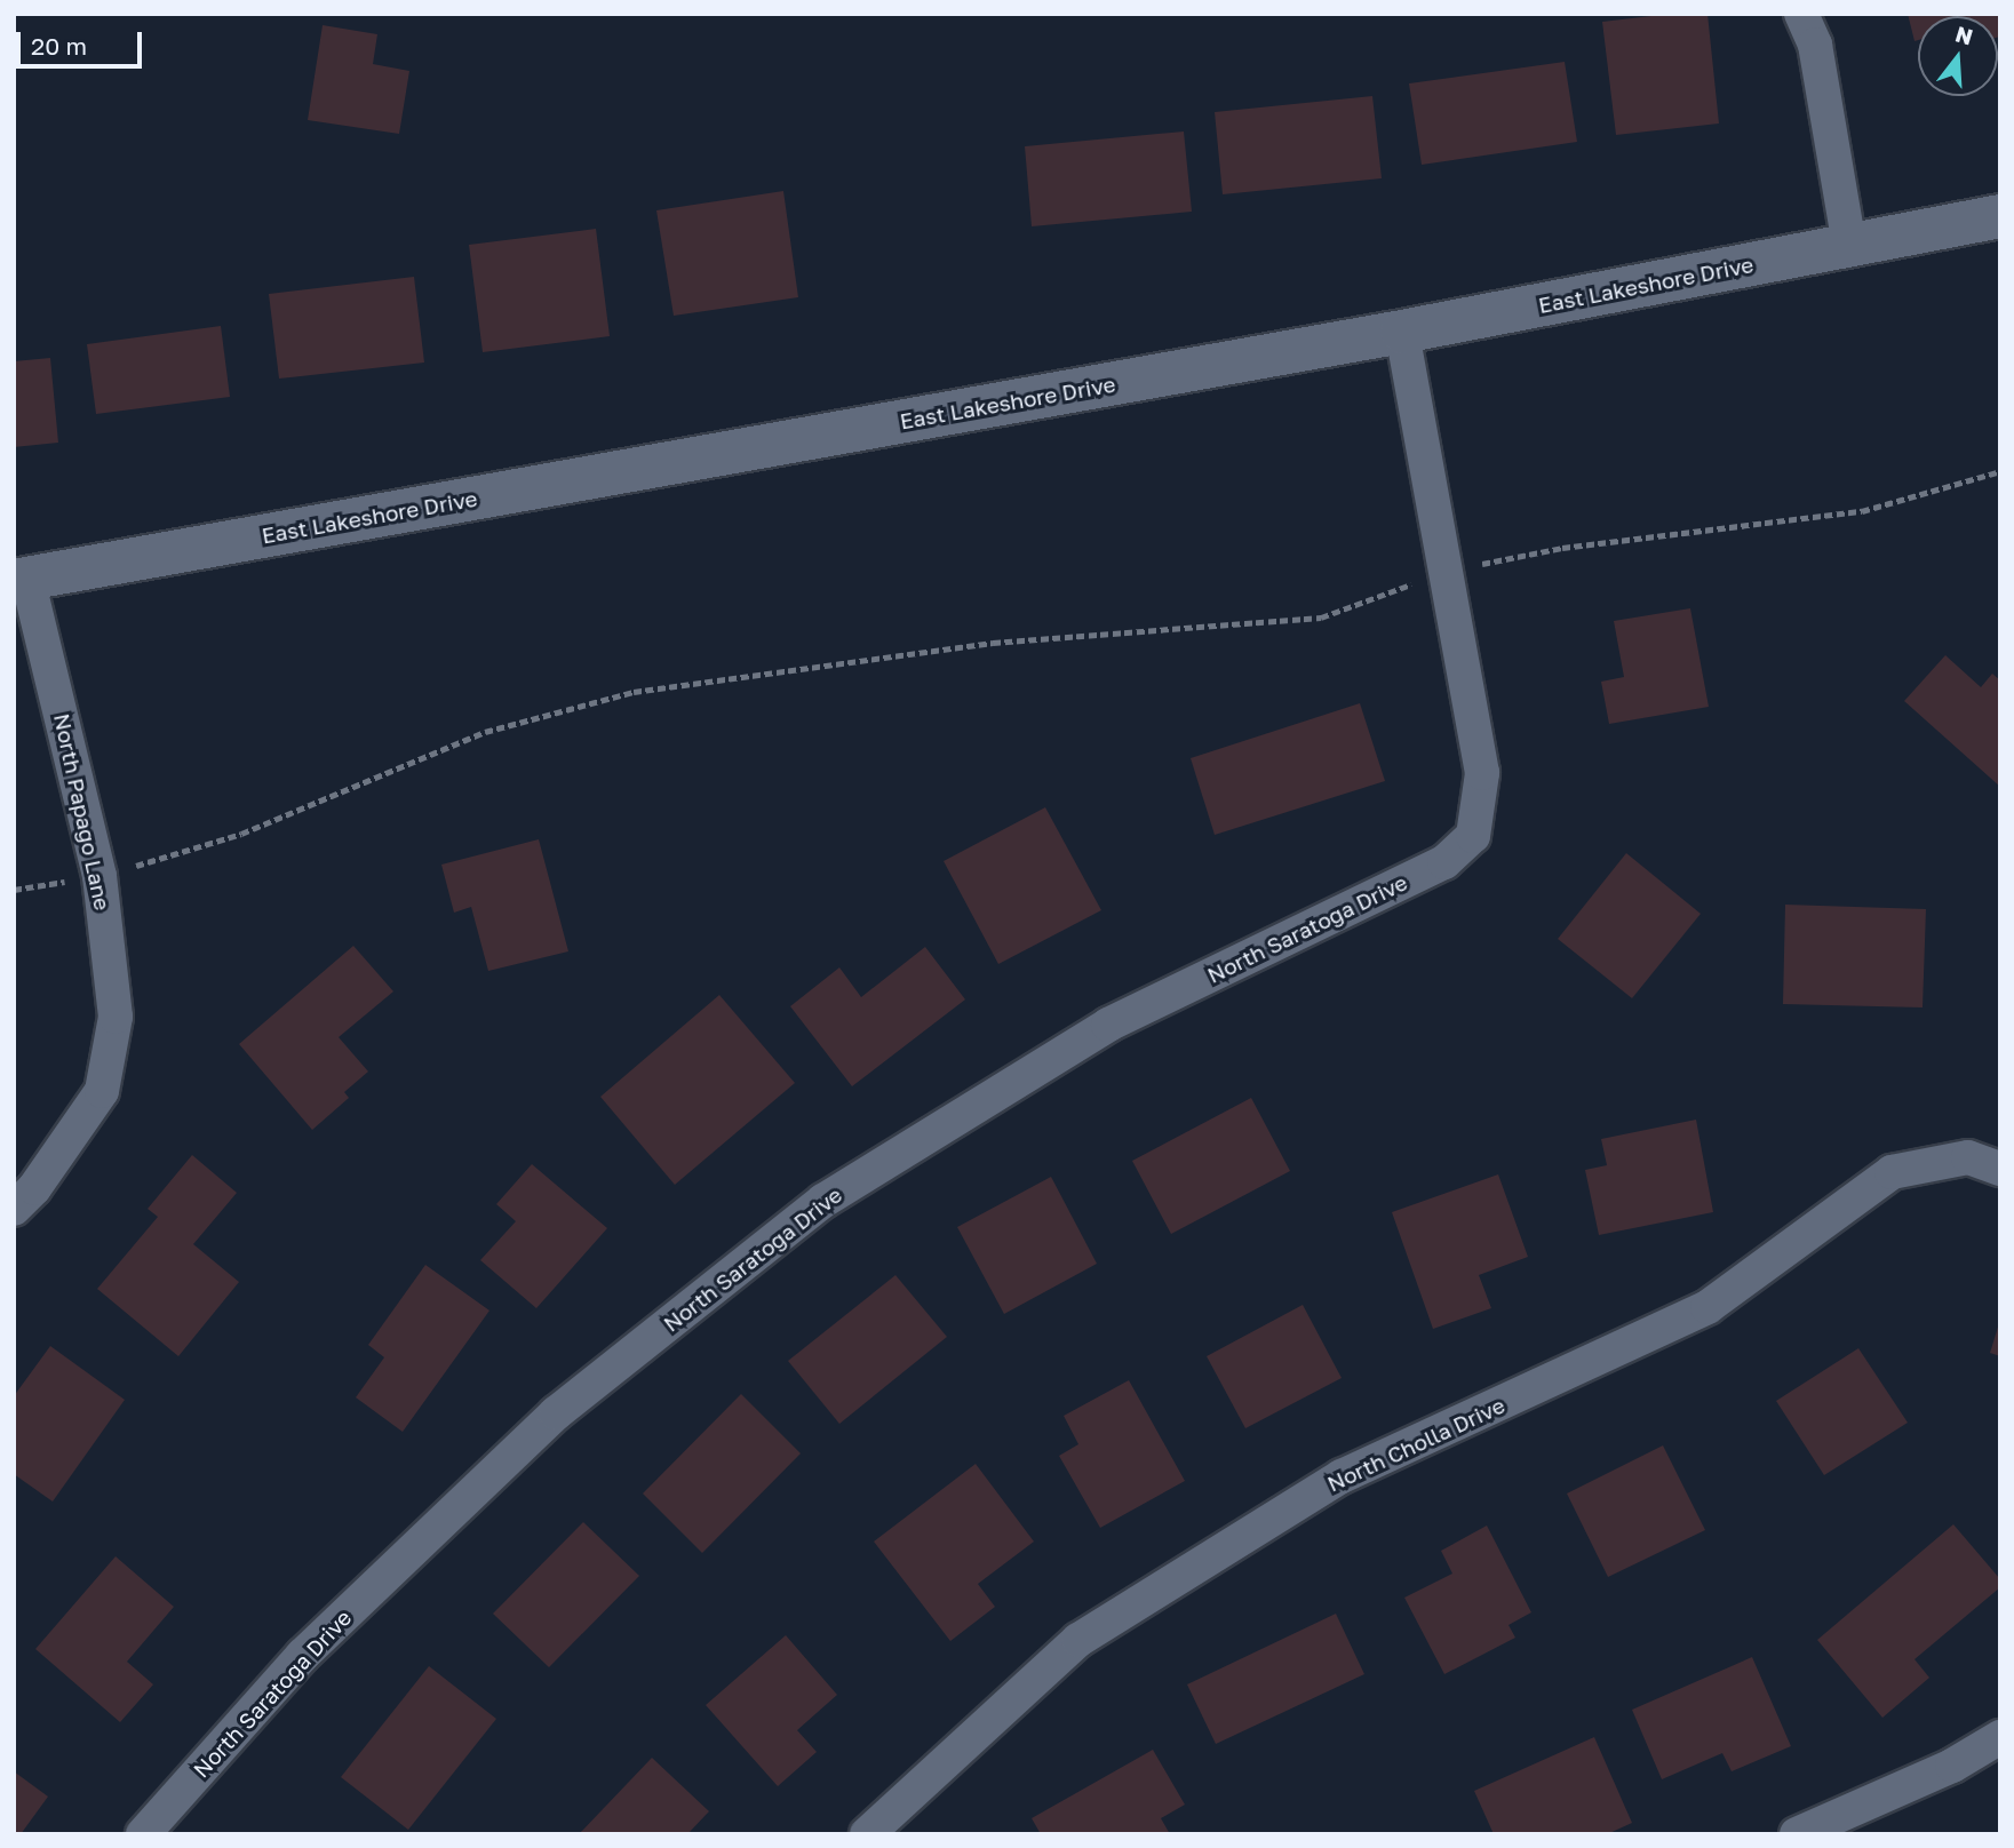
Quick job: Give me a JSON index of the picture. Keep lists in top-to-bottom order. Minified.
{"streets":{"main road":["East Lakeshore Drive"],"street":["North Papago Lane","North Saratoga Drive","North Cholla Drive"]},"crossings":[["East Lakeshore Drive","North Papago Lane"]],"scale_bar":"20 m","north":"top"}
